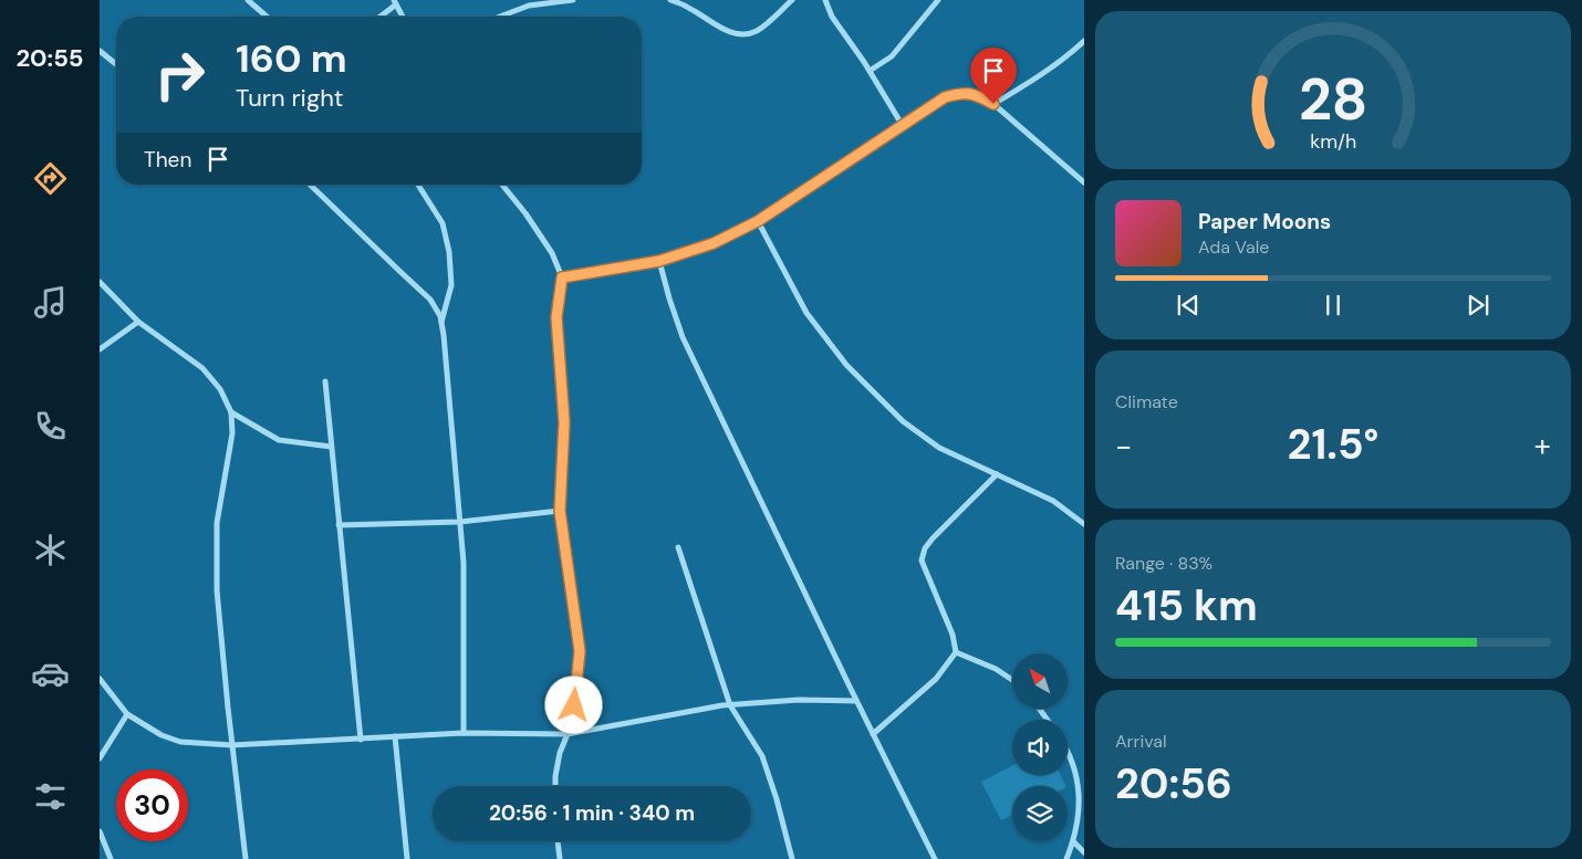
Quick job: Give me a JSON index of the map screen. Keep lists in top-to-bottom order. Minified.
{"north":"top left","page":{"tabs":"20:55","turn":["160 m","Turn right"],"then":"Then","song":["Paper Moons","Ada Vale"],"tile":["Climate",["Range · 83%","415 km"],["Arrival","20:56"]],"heat":["−","21.5°","+"],"limit":"30","trip":"20:56 · 1 min · 340 m","gauge":["28","km/h"]}}
